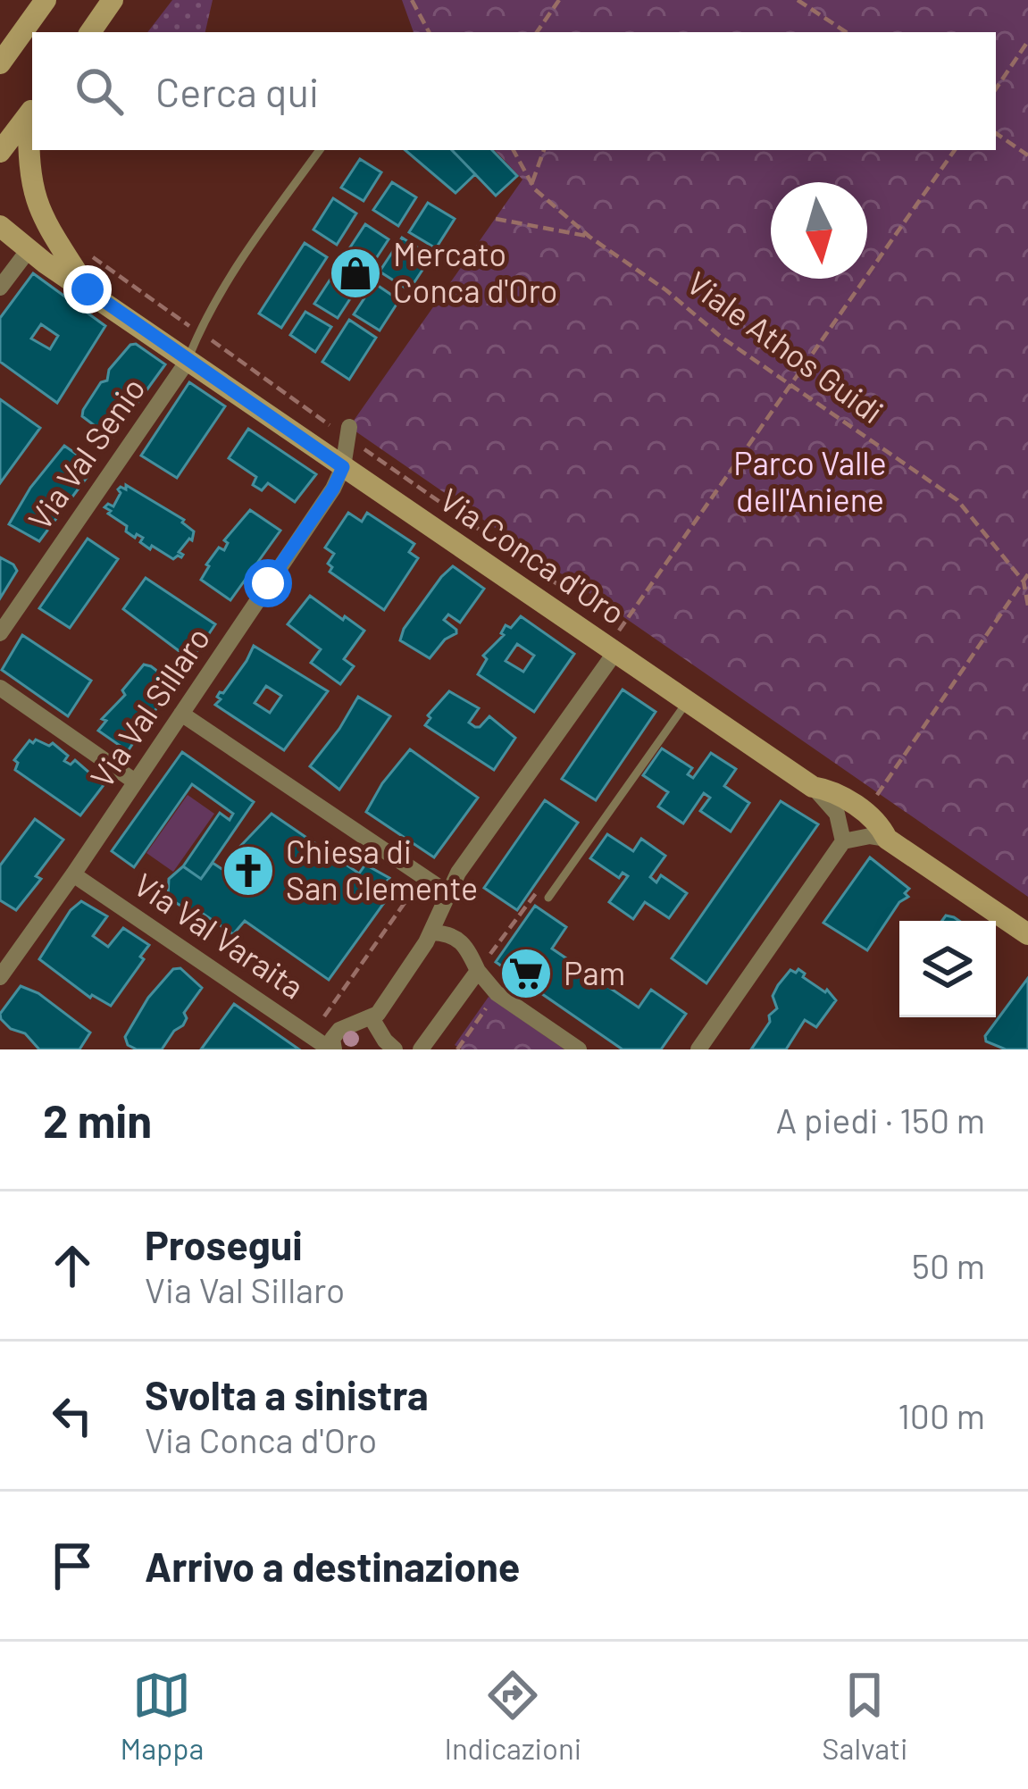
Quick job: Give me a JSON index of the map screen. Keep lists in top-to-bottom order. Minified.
{"streets":{"street":["Via Val Senio","Via Conca d'Oro","Via Val Sillaro","Via Val Varaita"],"path":["Viale Athos Guidi"]},"crossings":[["Via Val Senio","Via Conca d'Oro"],["Via Conca d'Oro","Via Val Sillaro"],["Via Val Sillaro","Via Val Varaita"]],"parks":["Parco Valle dell'Aniene"],"places":{"shop":["Mercato Conca d'Oro"],"church":["Chiesa di San Clemente"],"supermarket":["Pam"]},"north":"bottom","page":{"search":"Cerca qui","heading":["2 min","A piedi · 150 m"],"list":[["Prosegui","Via Val Sillaro","50 m"],["Svolta a sinistra","Via Conca d'Oro","100 m"],"Arrivo a destinazione"],"nav":["Mappa","Indicazioni","Salvati"]}}
